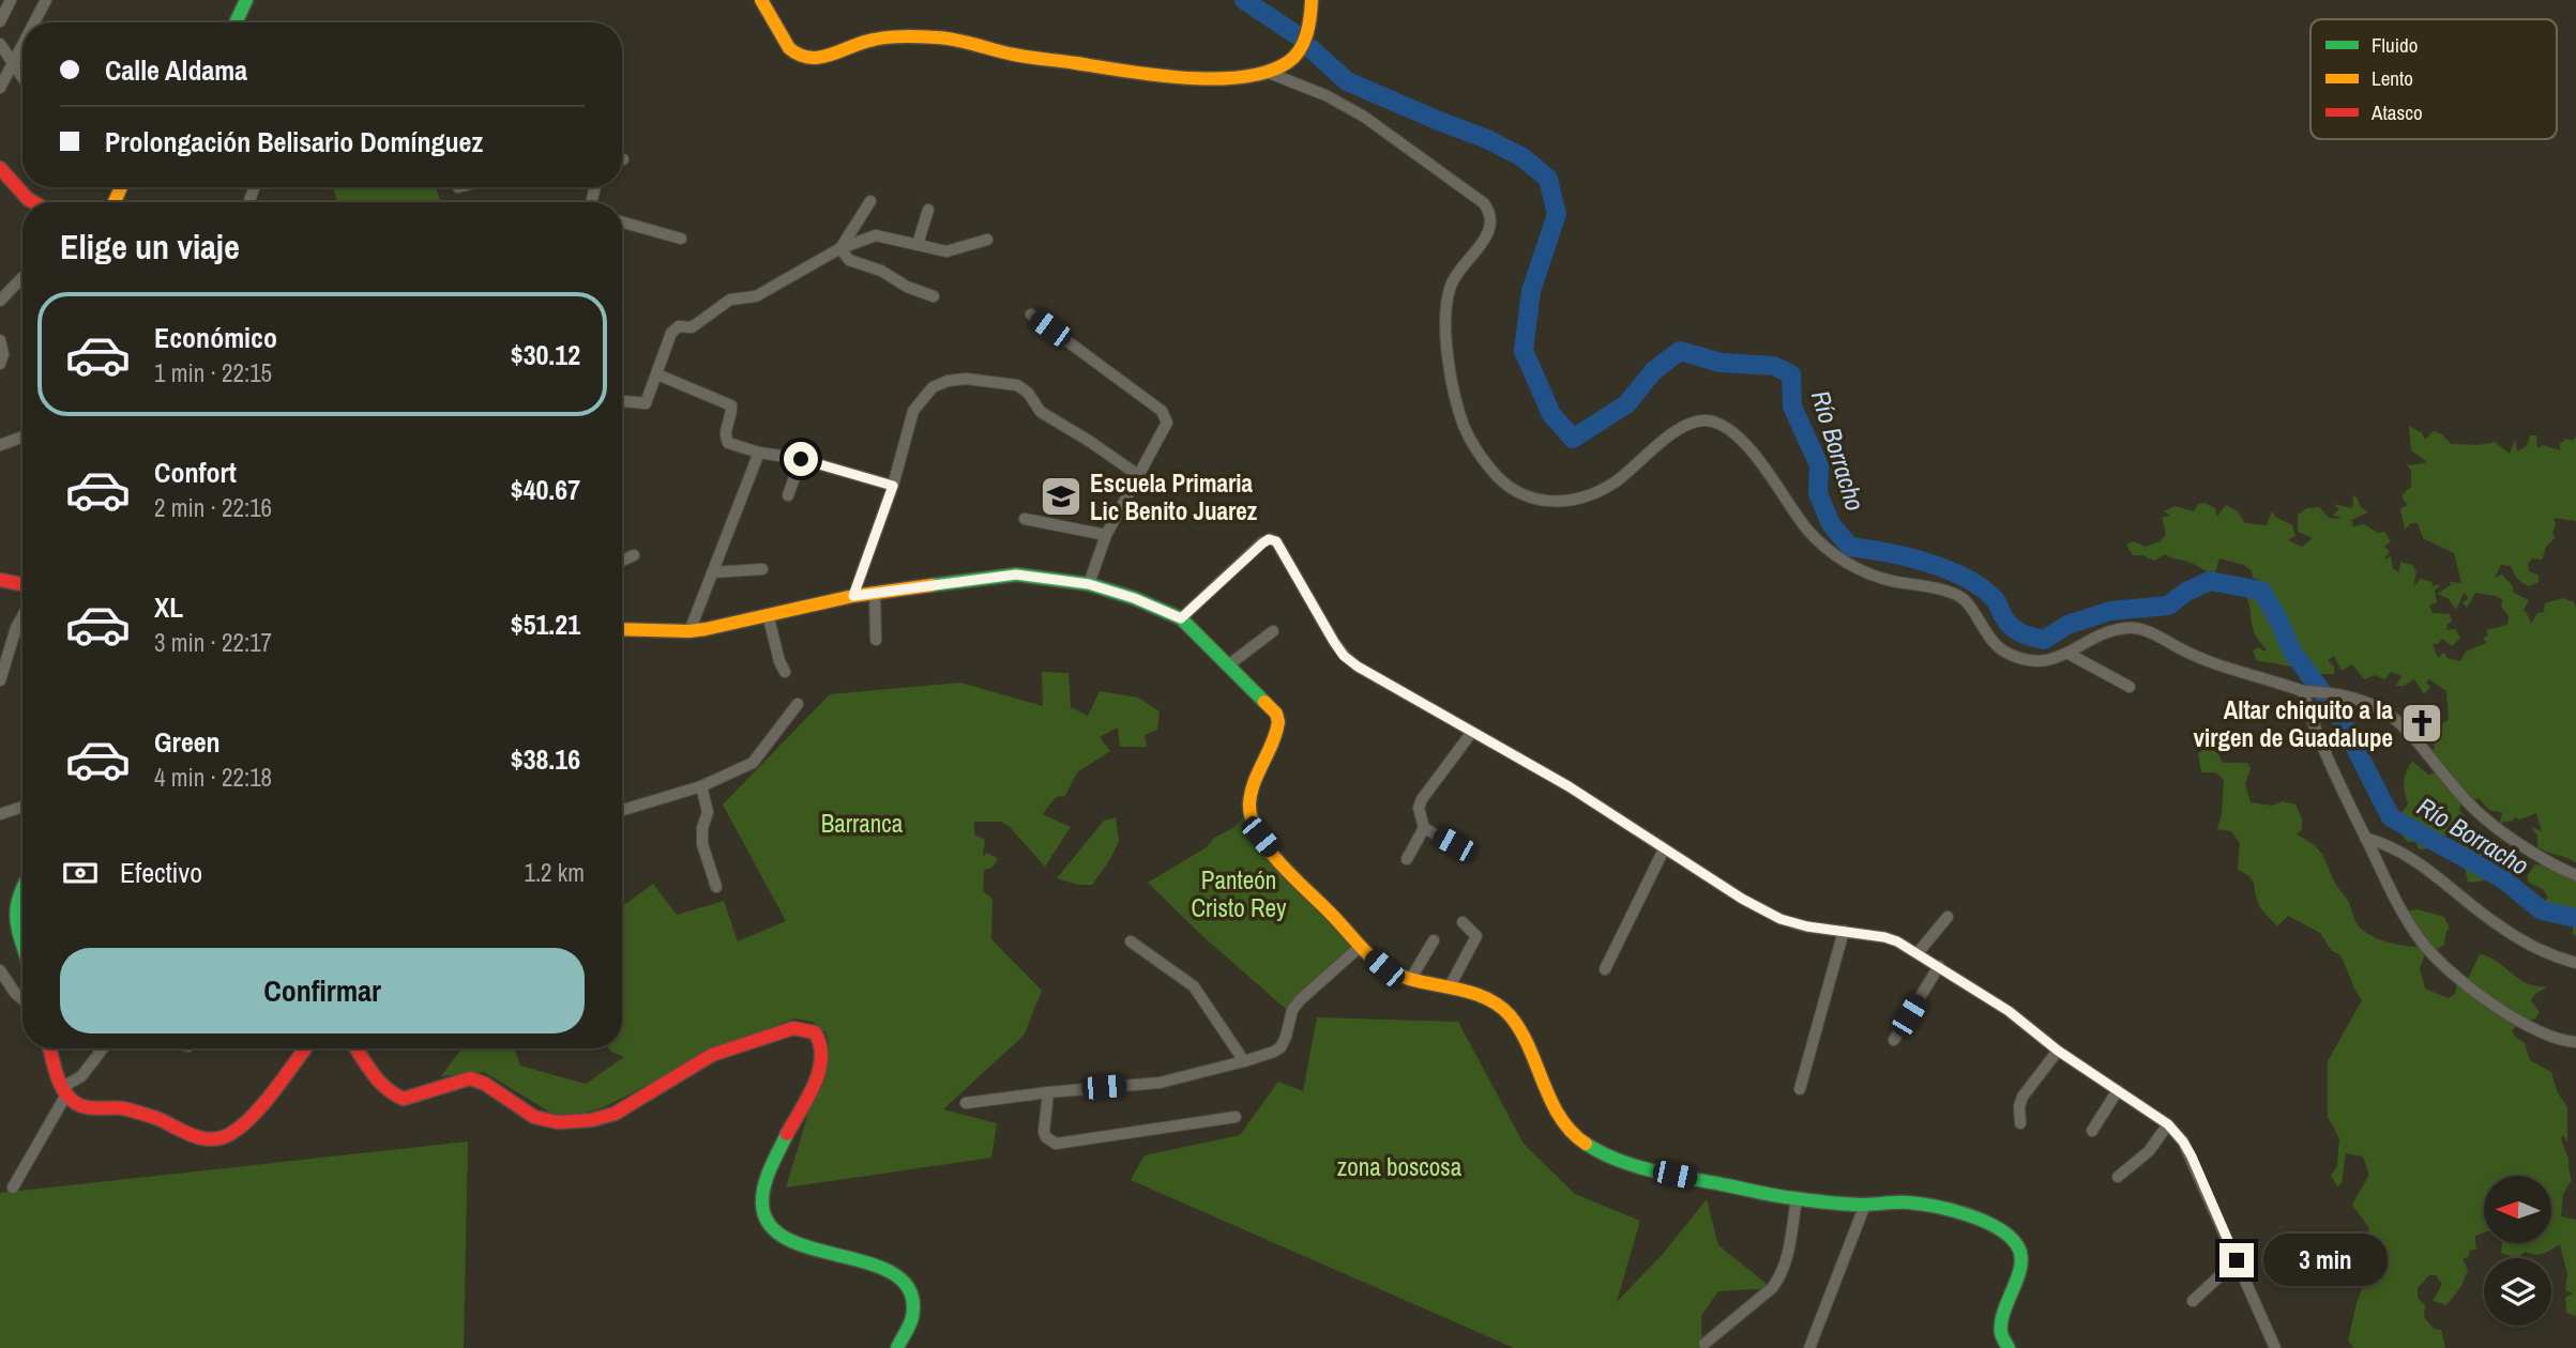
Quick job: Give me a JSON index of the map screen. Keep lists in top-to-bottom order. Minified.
{"water":["Río Borracho"],"parks":["Barranca","Panteón Cristo Rey","zona boscosa"],"places":{"school or university":["Escuela Primaria Lic Benito Juarez"],"church":["Altar chiquito a la virgen de Guadalupe"]},"legend":["Fluido","Lento","Atasco"],"north":"left","page":{"banner":["Calle Aldama","Prolongación Belisario Domínguez"],"heading":"Elige un viaje","list":[{"name":"Económico","note":"1 min · 22:15","value":"$30.12"},{"name":"Confort","note":"2 min · 22:16","value":"$40.67"},{"name":"XL","note":"3 min · 22:17","value":"$51.21"},{"name":"Green","note":"4 min · 22:18","value":"$38.16"}],"pay":["Efectivo","1.2 km"],"buttons":"Confirmar","bubble":"3 min"}}
